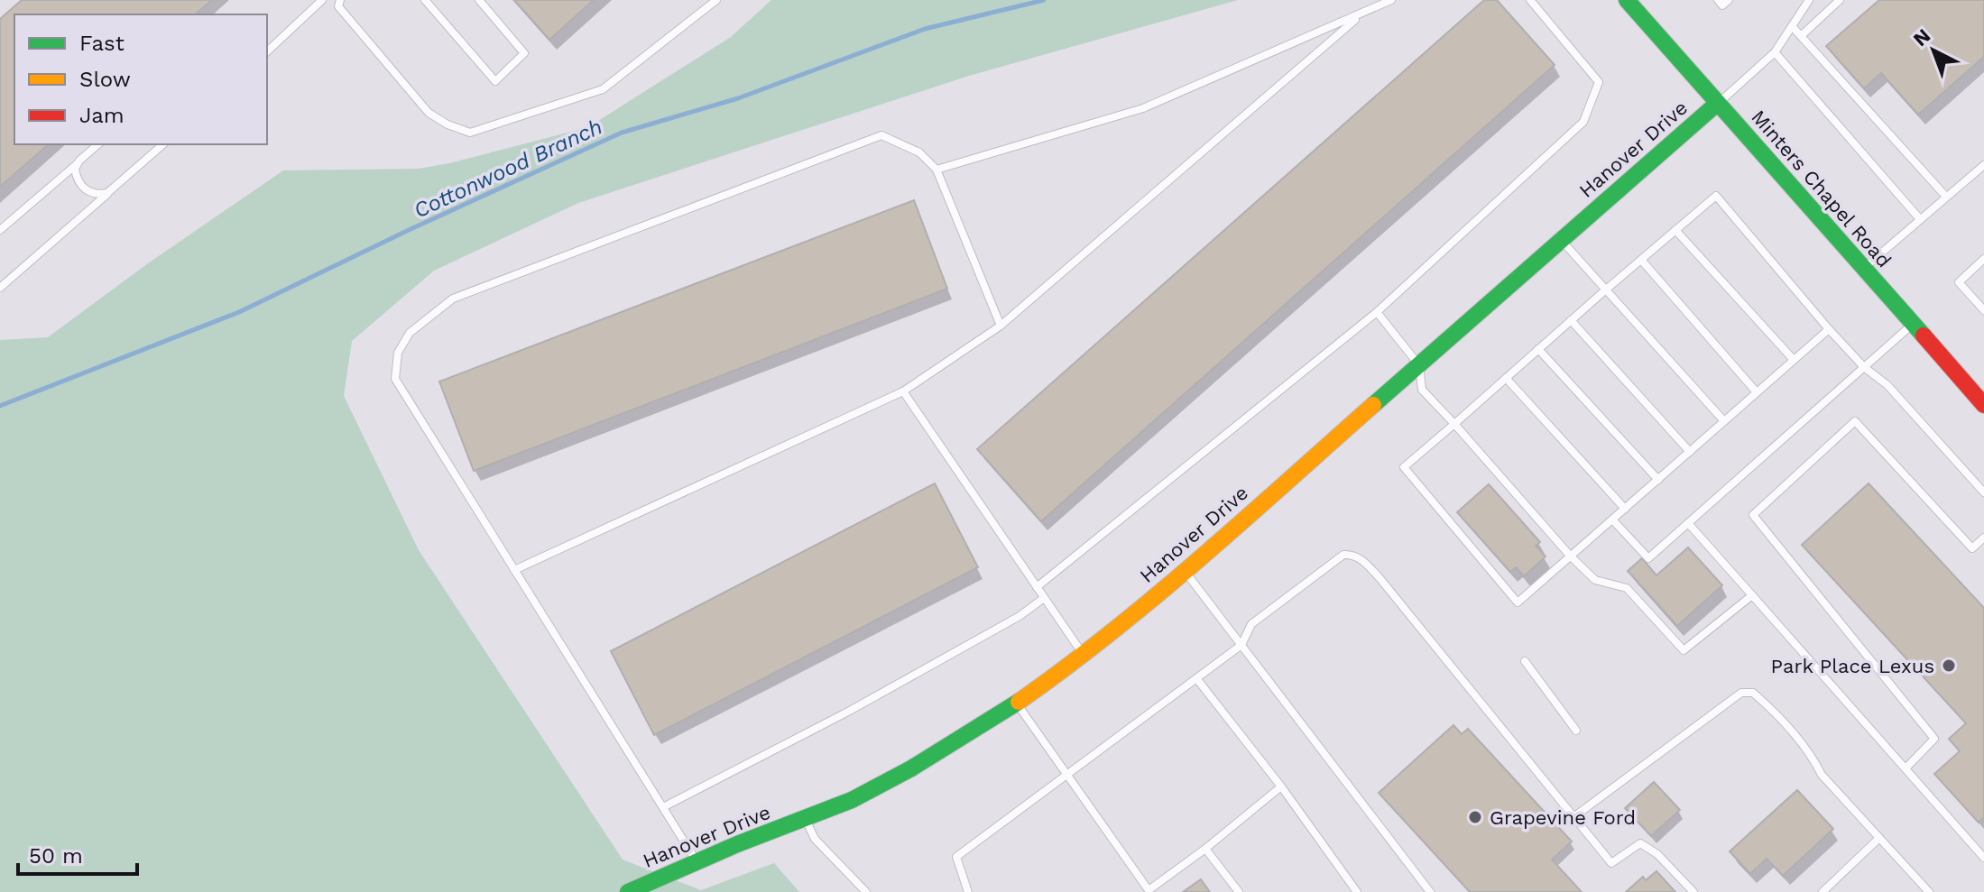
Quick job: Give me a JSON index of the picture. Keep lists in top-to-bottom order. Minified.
{"streets":{"street":["Hanover Drive","Minters Chapel Road"]},"crossings":[["Hanover Drive","Minters Chapel Road"]],"water":["Cottonwood Branch"],"places":["Park Place Lexus","Grapevine Ford"],"legend":["Fast","Slow","Jam"],"scale_bar":"50 m","north":"top left"}
